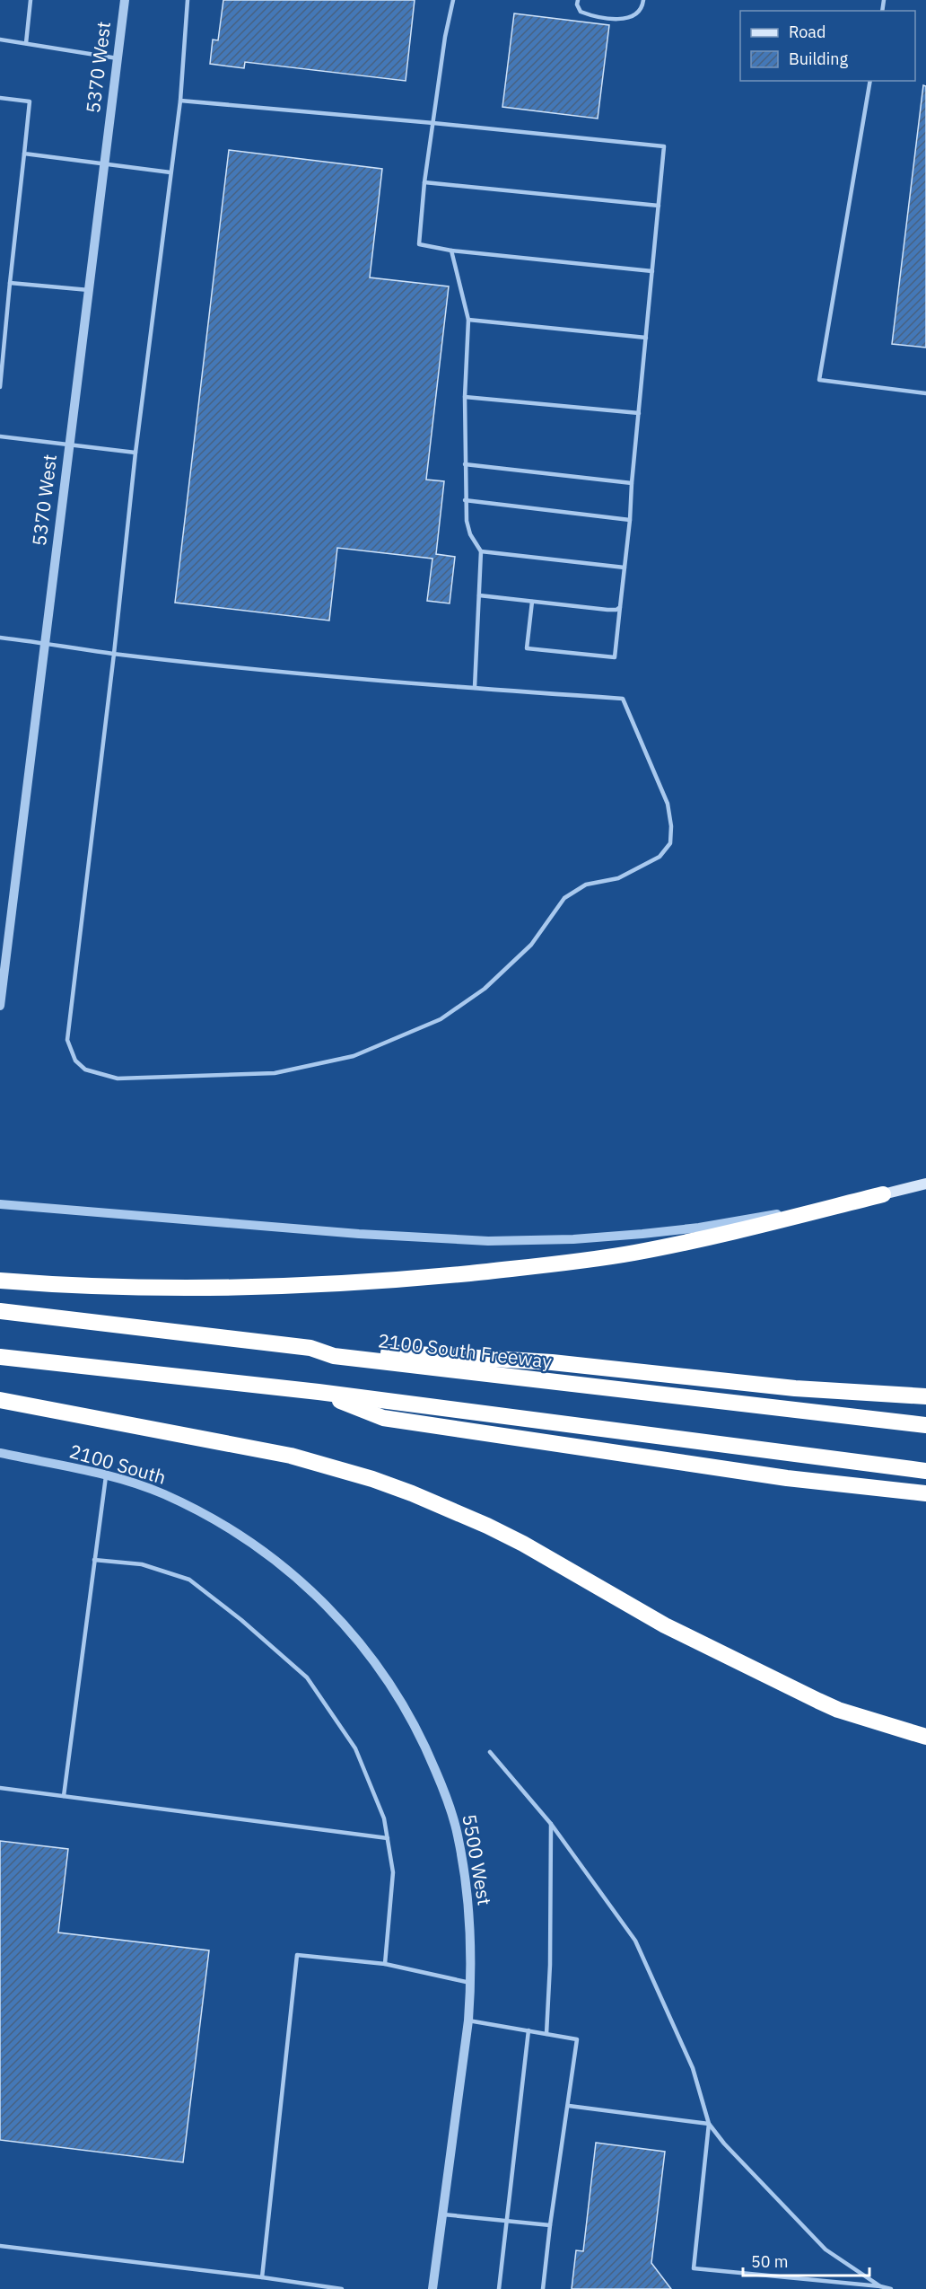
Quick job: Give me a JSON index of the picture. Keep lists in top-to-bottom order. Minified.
{"streets":{"highway":["2100 South Freeway"],"street":["5370 West","2100 South","5500 West"]},"crossings":[["2100 South","5500 West"]],"legend":["Road","Building"],"scale_bar":"50 m"}
